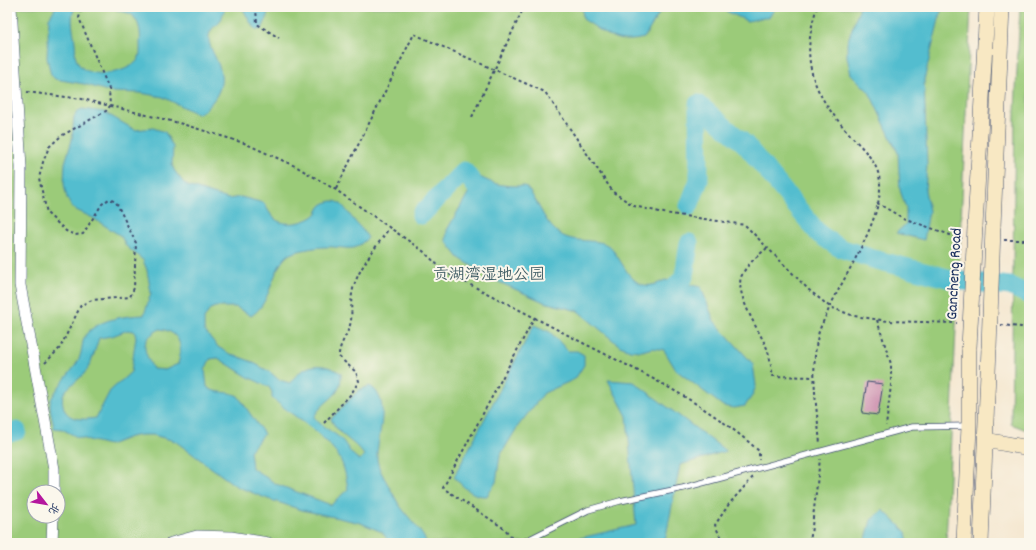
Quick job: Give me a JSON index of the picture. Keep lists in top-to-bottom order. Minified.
{"streets":{"street":["Gancheng Road"]},"parks":["贡湖湾湿地公园"],"north":"bottom right"}
